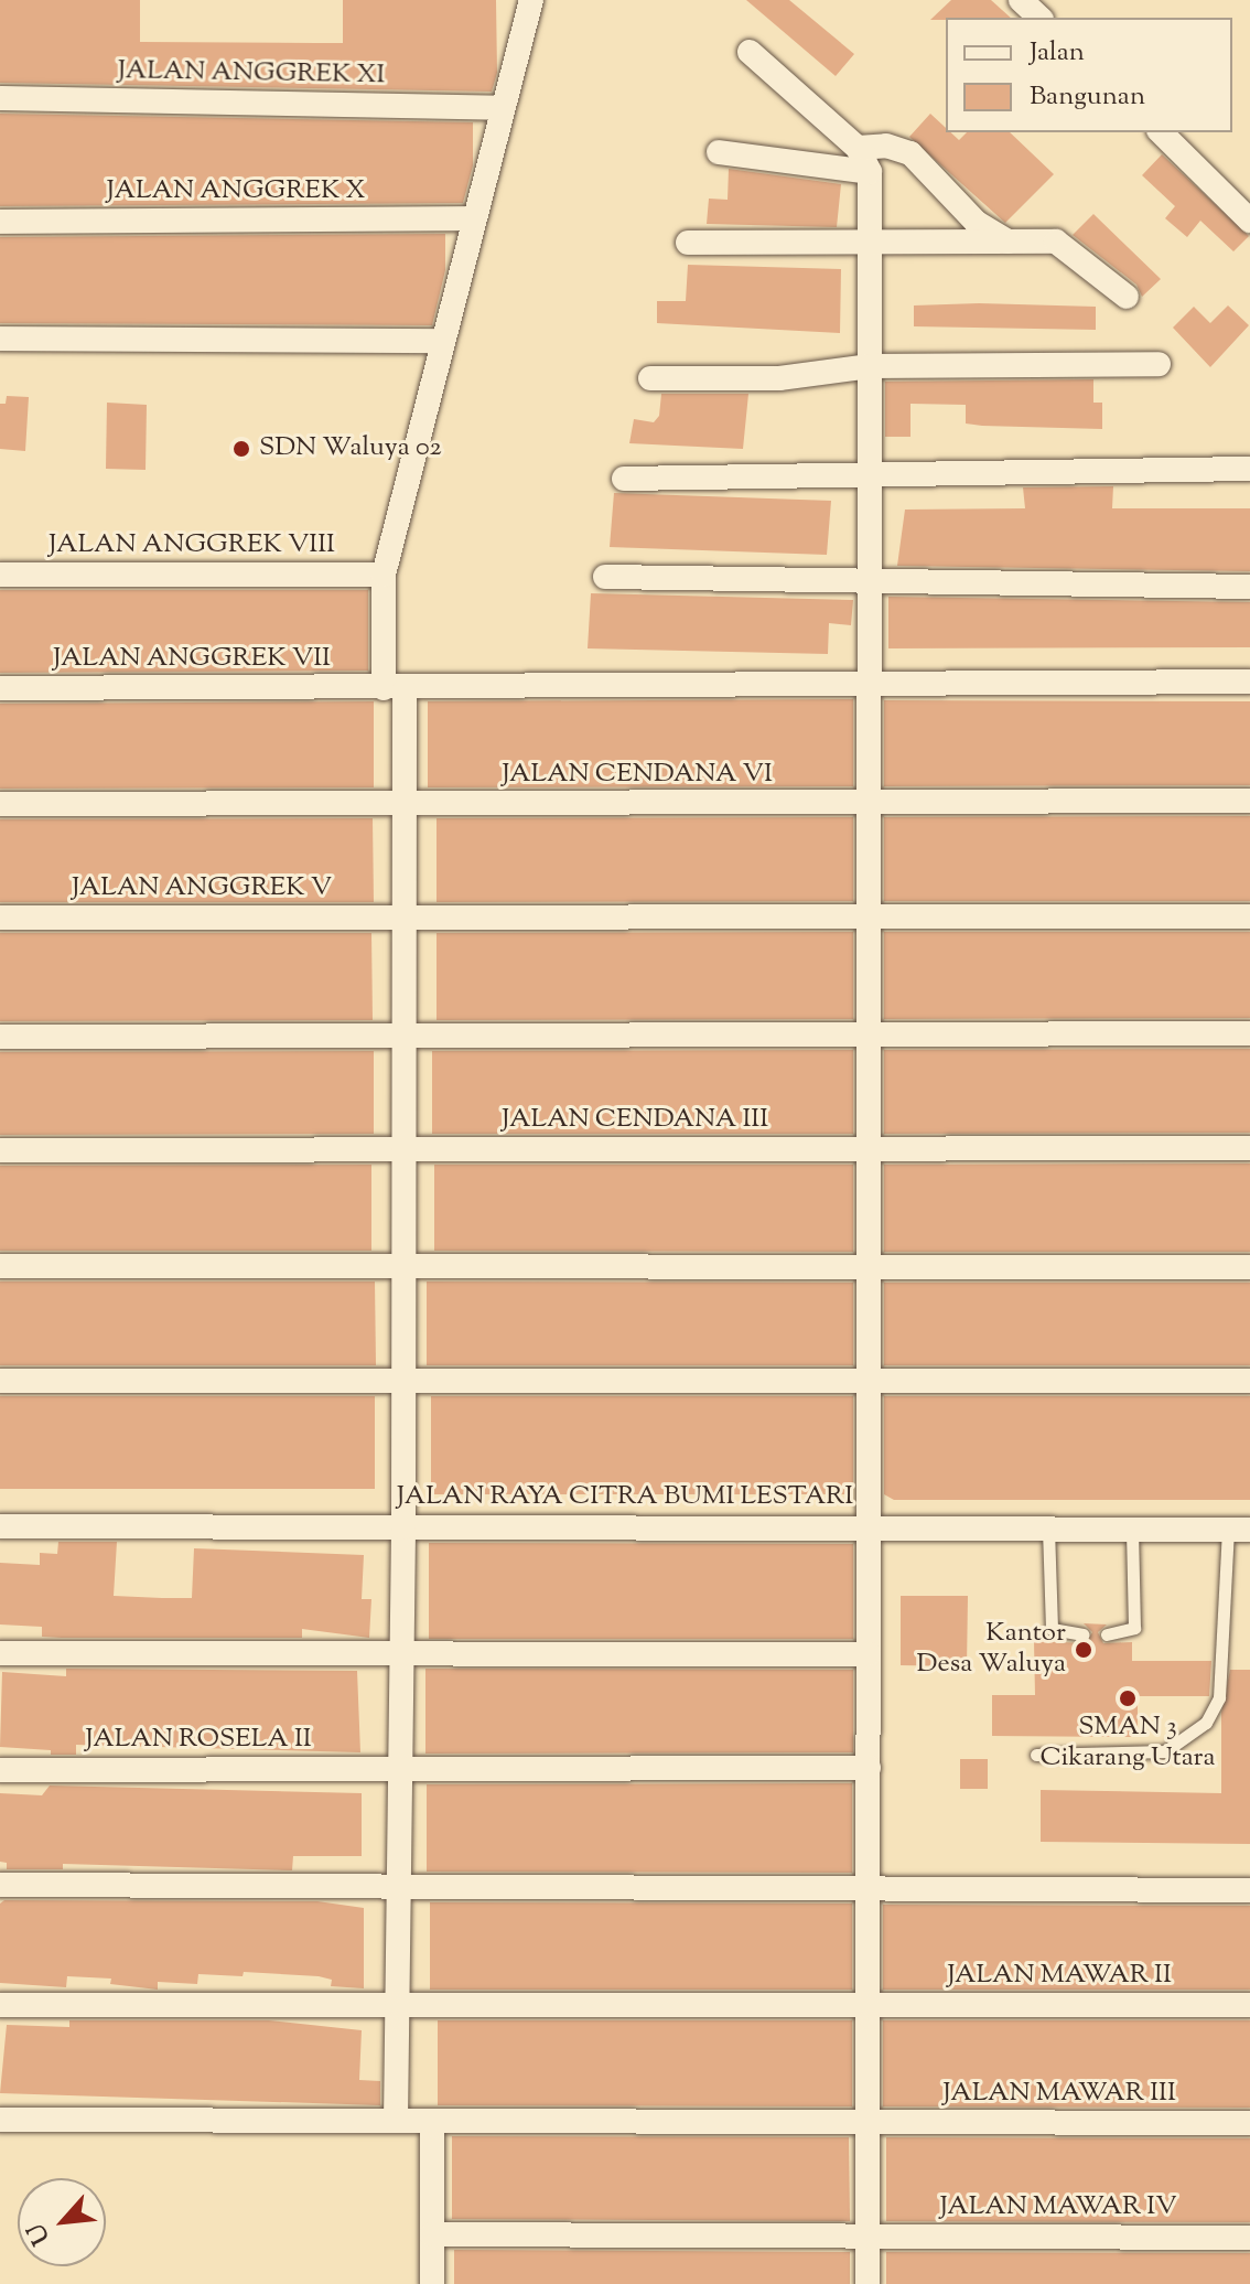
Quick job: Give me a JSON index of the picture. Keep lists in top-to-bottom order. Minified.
{"streets":{"street":["JALAN ANGGREK XI","JALAN ANGGREK X","JALAN ANGGREK VIII","JALAN ANGGREK VII","JALAN CENDANA VI","JALAN ANGGREK V","JALAN CENDANA III","JALAN RAYA CITRA BUMI LESTARI","JALAN ROSELA II","JALAN MAWAR II","JALAN MAWAR III","JALAN MAWAR IV"]},"places":["SDN Waluya 02","Kantor Desa Waluya","SMAN 3 Cikarang Utara"],"legend":["Jalan","Bangunan"],"north":"bottom left"}
